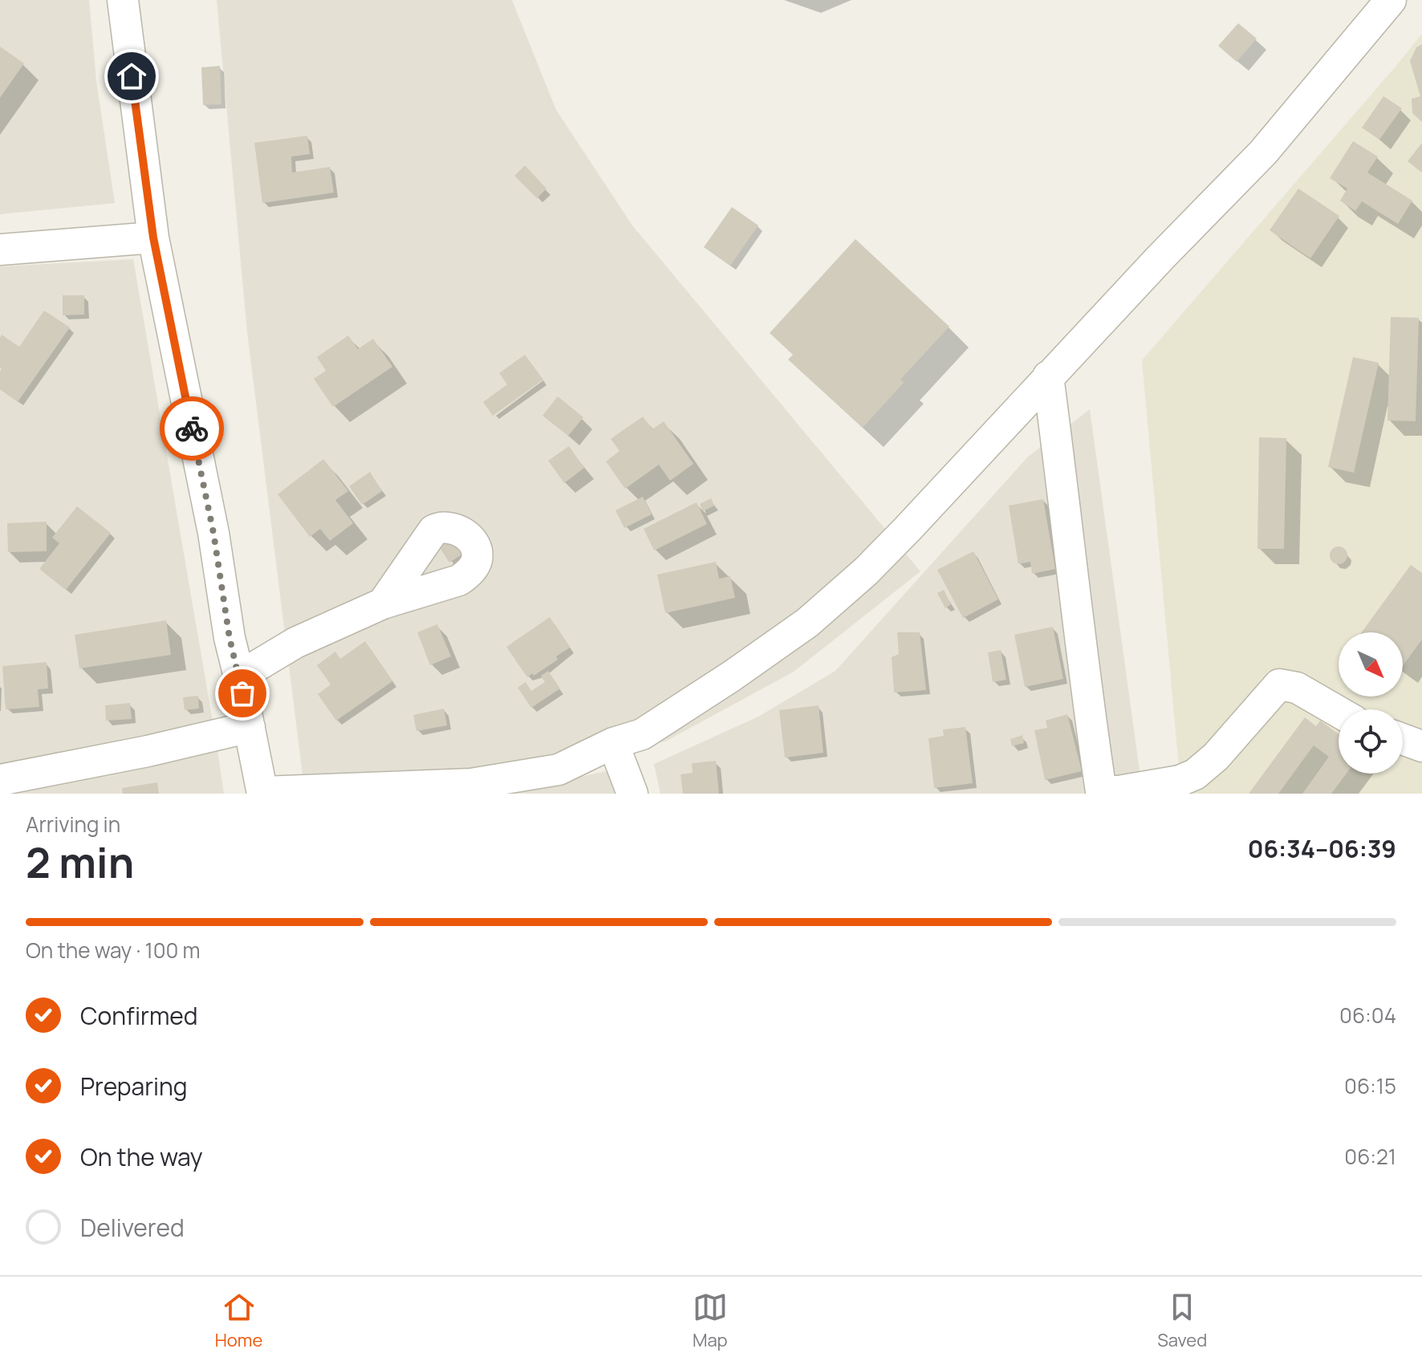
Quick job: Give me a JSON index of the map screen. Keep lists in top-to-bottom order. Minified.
{"north":"bottom right","page":{"heading":["2 min","Arriving in","06:34–06:39"],"bar":"On the way · 100 m","list":[["Confirmed","06:04"],["Preparing","06:15"],["On the way","06:21"],"Delivered"],"tabs":["Home","Map","Saved"]}}
